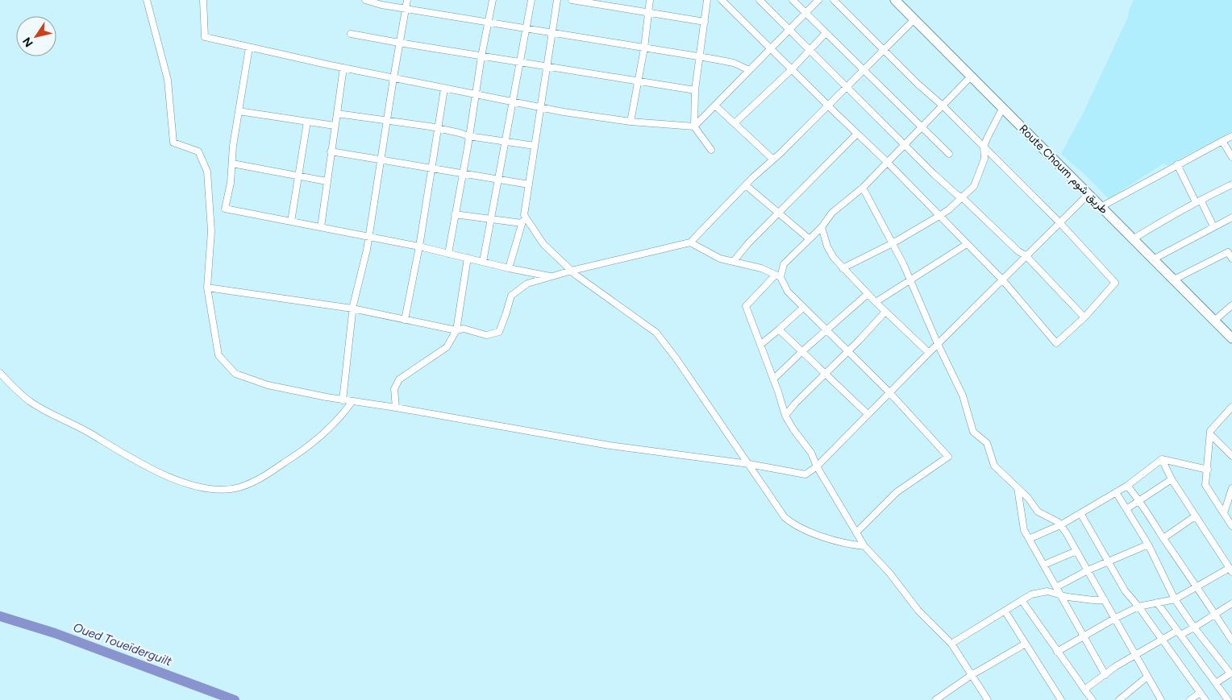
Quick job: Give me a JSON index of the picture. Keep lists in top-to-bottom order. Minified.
{"streets":{"highway":["Route Choum طريق شوم"]},"water":["Oued Toueïderguilt"],"north":"bottom left"}
